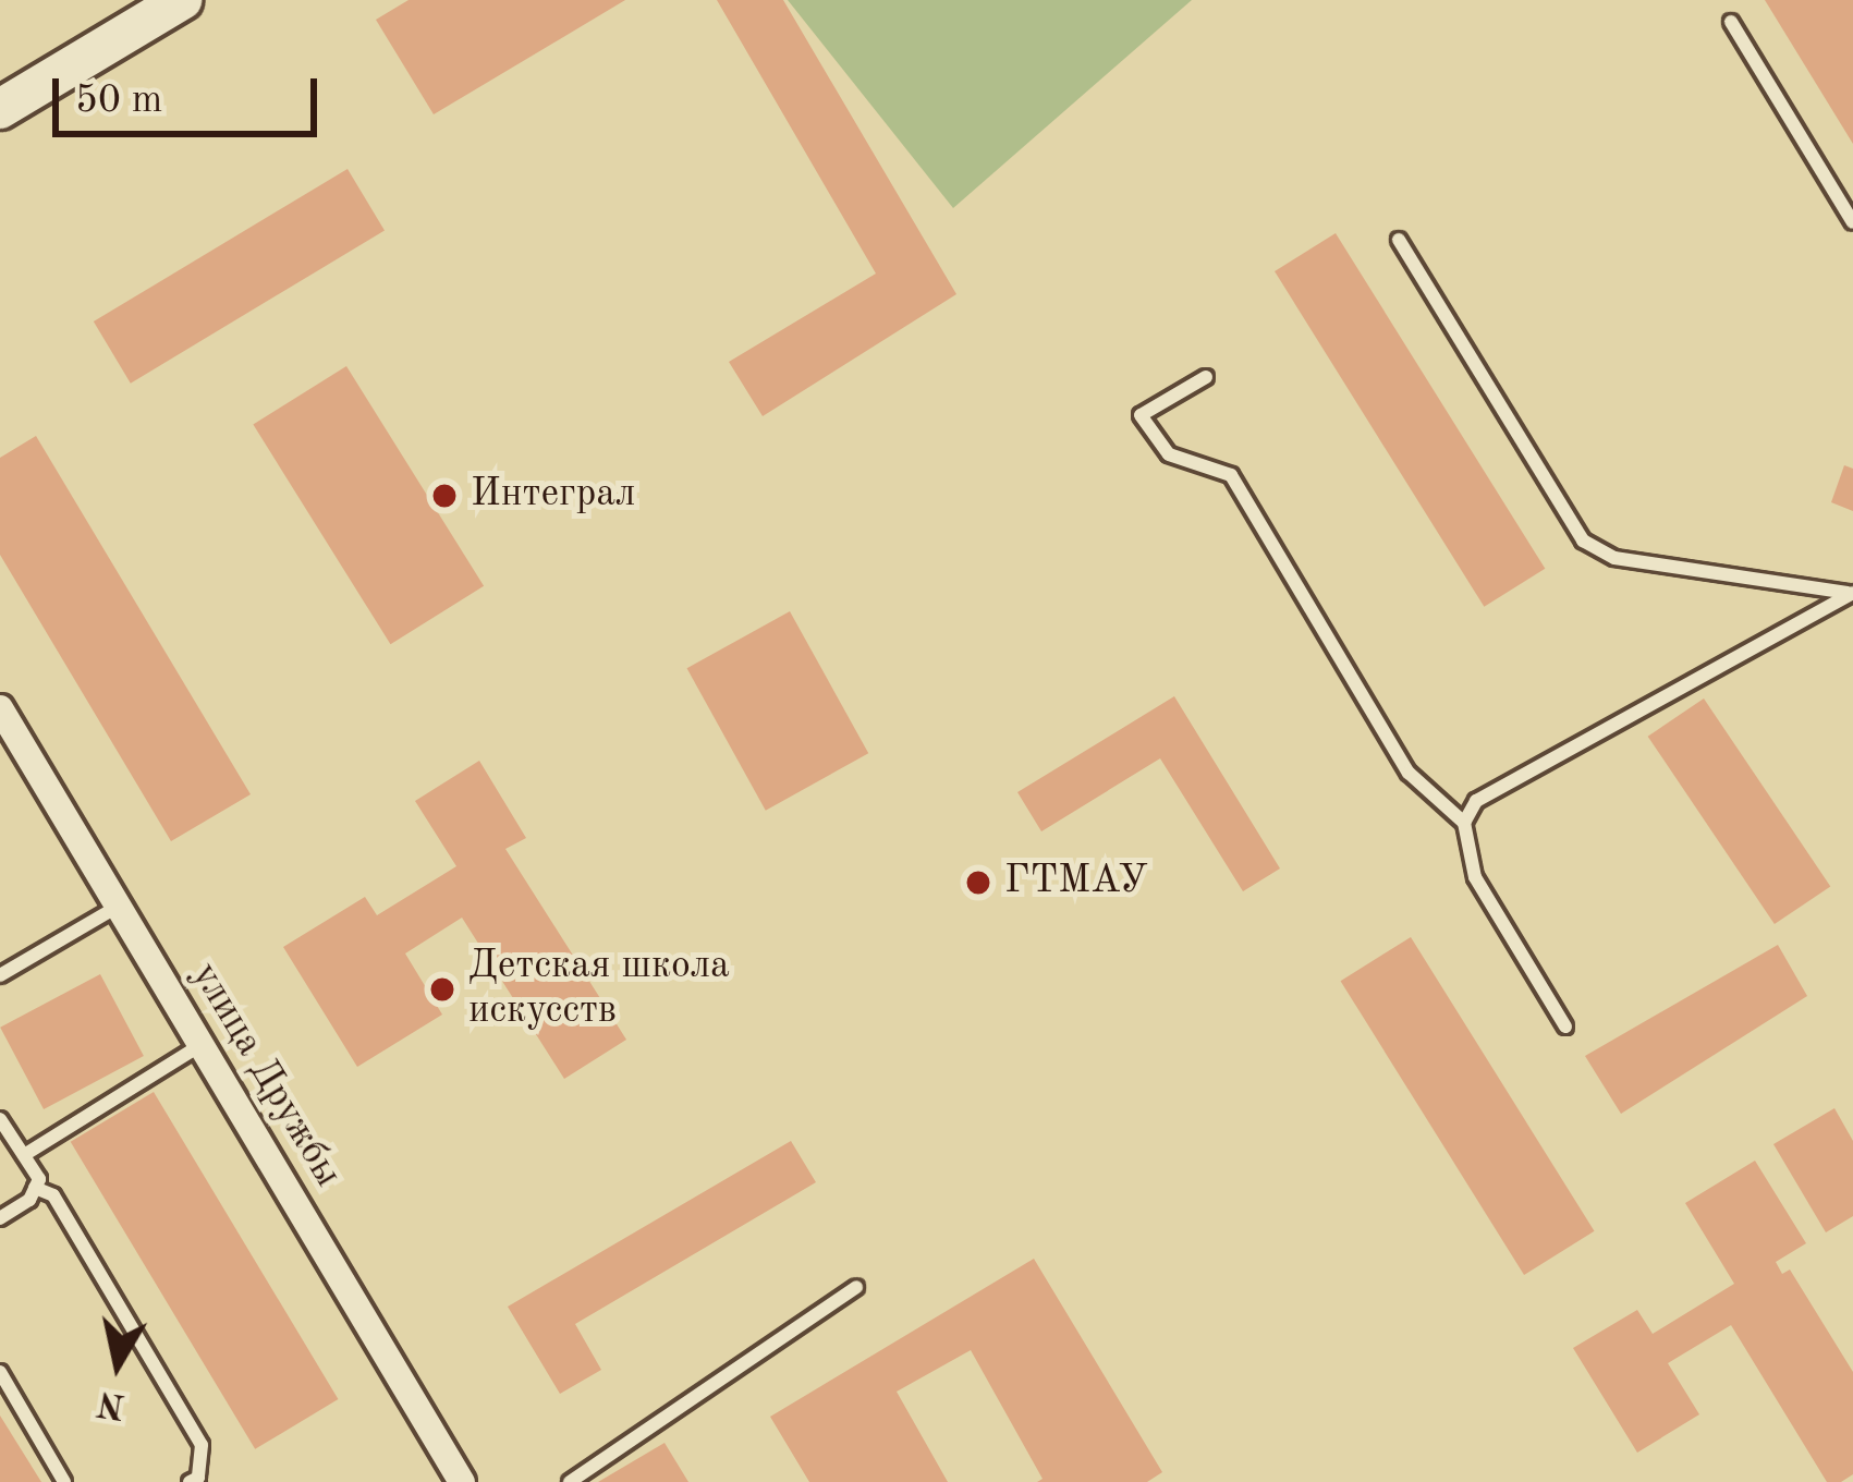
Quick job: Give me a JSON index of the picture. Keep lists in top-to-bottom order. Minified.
{"streets":{"street":["улица Дружбы"]},"places":["Интеграл","ГТМАУ","Детская школа искусств"],"scale_bar":"50 m","north":"bottom"}
